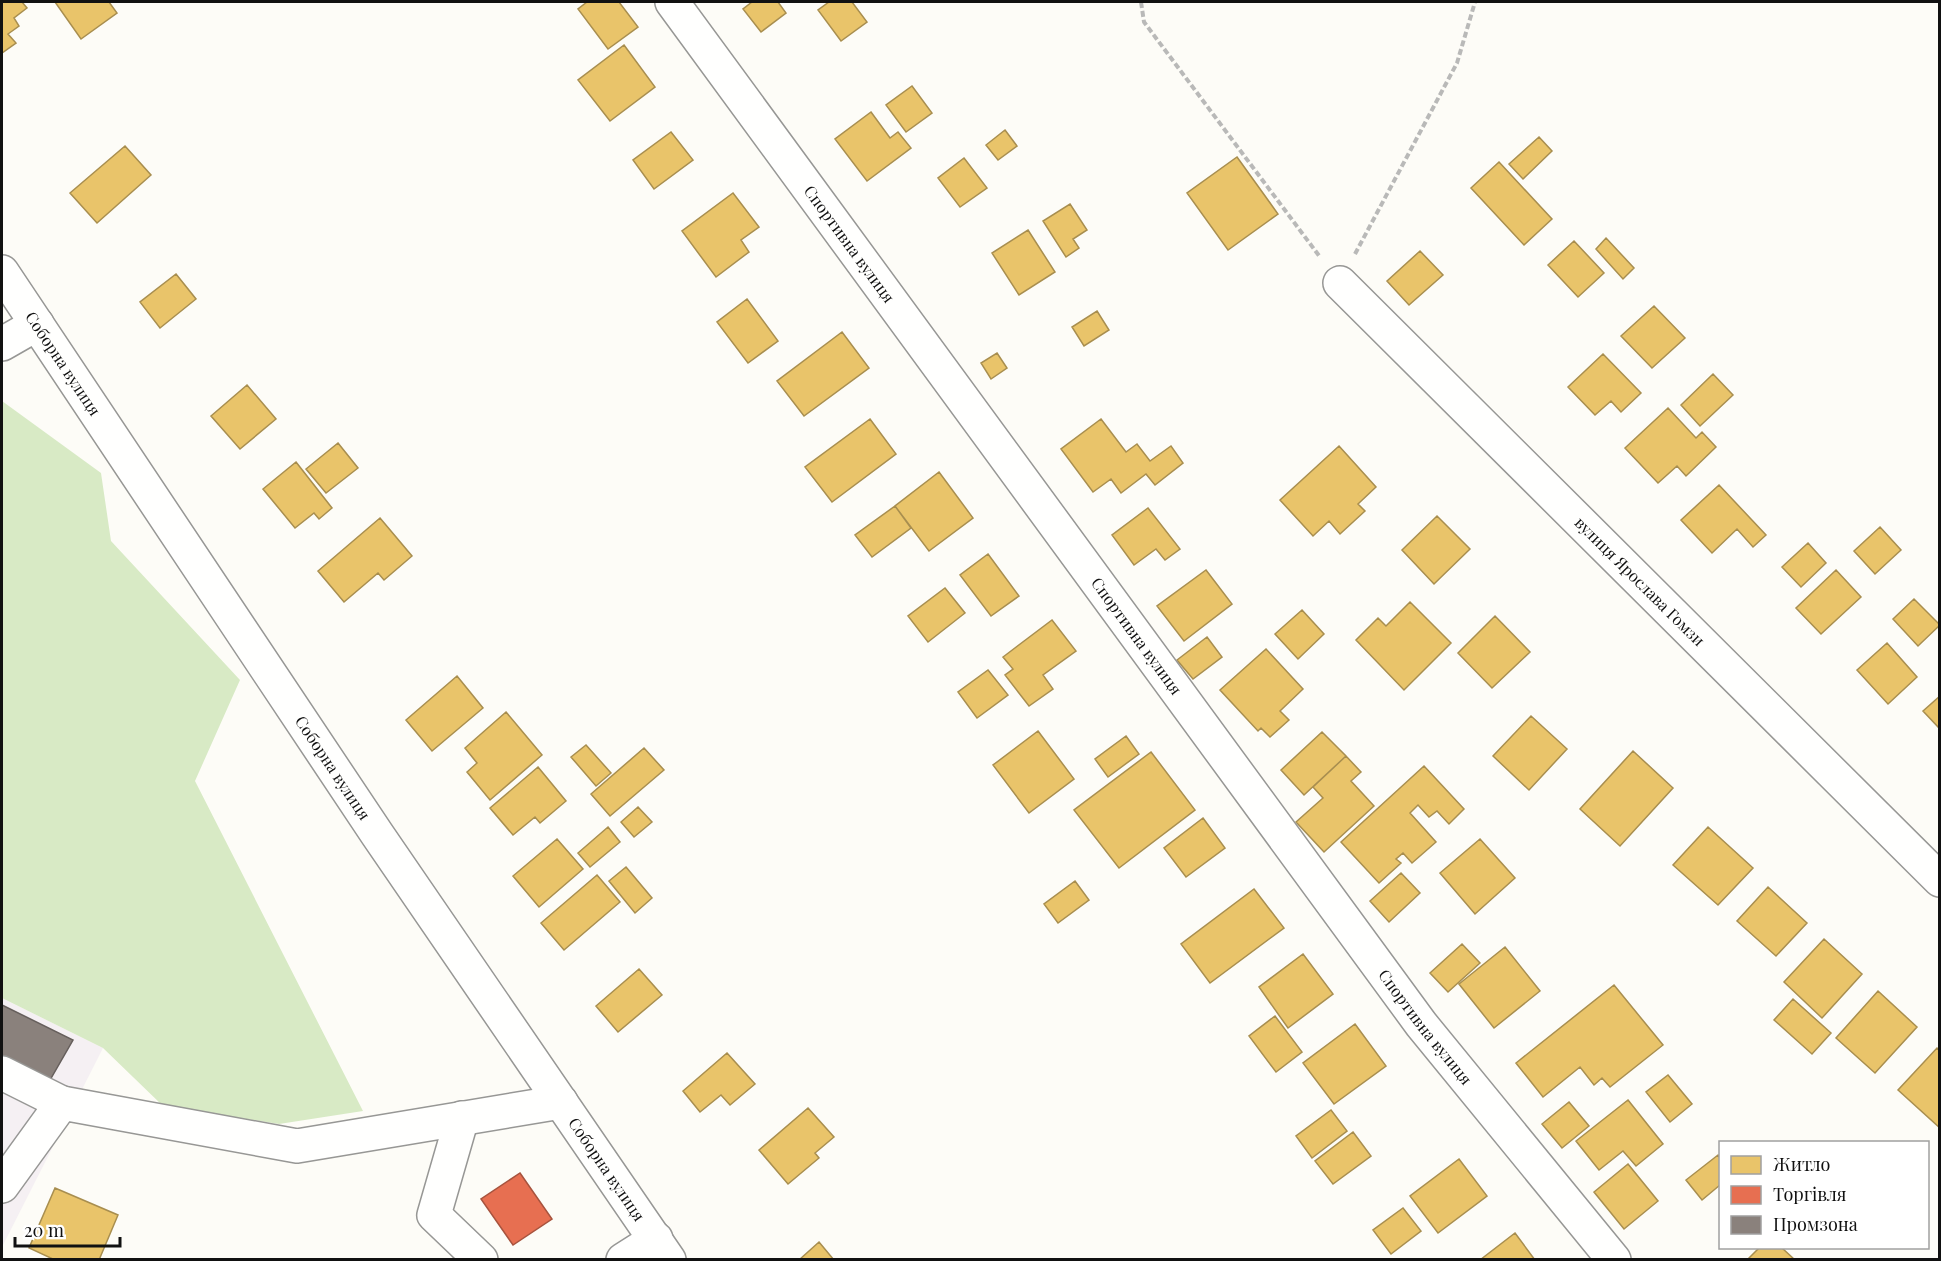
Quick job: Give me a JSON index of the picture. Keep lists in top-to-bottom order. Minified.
{"streets":{"street":["Спортивна вулиця","Соборна вулиця","вулиця Ярослава Гомзи"]},"legend":["Житло","Торгівля","Промзона"],"scale_bar":"20 m"}
